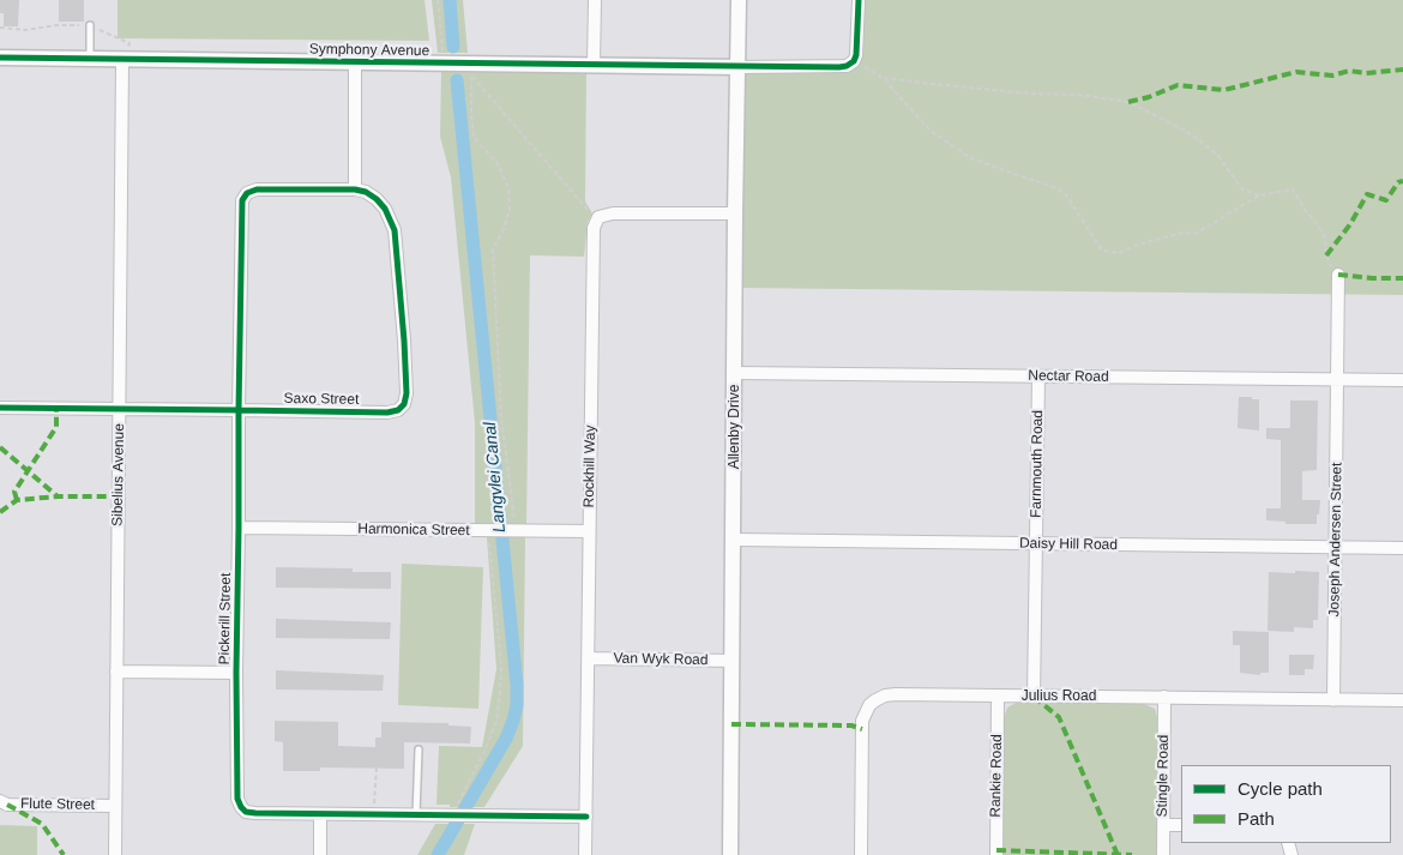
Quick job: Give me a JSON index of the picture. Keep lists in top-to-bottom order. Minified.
{"streets":{"street":["Symphony Avenue","Nectar Road","Saxo Street","Allenby Drive","Farnmouth Road","Rockhill Way","Sibelius Avenue","Harmonica Street","Joseph Andersen Street","Daisy Hill Road","Pickerill Street","Van Wyk Road","Julius Road","Rankie Road","Stingle Road","Flute Street"]},"crossings":[["Symphony Avenue","Allenby Drive"],["Symphony Avenue","Sibelius Avenue"],["Nectar Road","Allenby Drive"],["Nectar Road","Farnmouth Road"],["Nectar Road","Joseph Andersen Street"],["Saxo Street","Sibelius Avenue"],["Saxo Street","Pickerill Street"],["Allenby Drive","Daisy Hill Road"],["Allenby Drive","Van Wyk Road"],["Farnmouth Road","Daisy Hill Road"],["Farnmouth Road","Julius Road"],["Rockhill Way","Harmonica Street"],["Rockhill Way","Pickerill Street"],["Rockhill Way","Van Wyk Road"],["Sibelius Avenue","Flute Street"],["Harmonica Street","Pickerill Street"],["Joseph Andersen Street","Daisy Hill Road"],["Joseph Andersen Street","Julius Road"],["Julius Road","Rankie Road"],["Julius Road","Stingle Road"]],"water":["Langvlei Canal"],"legend":["Cycle path","Path"]}
